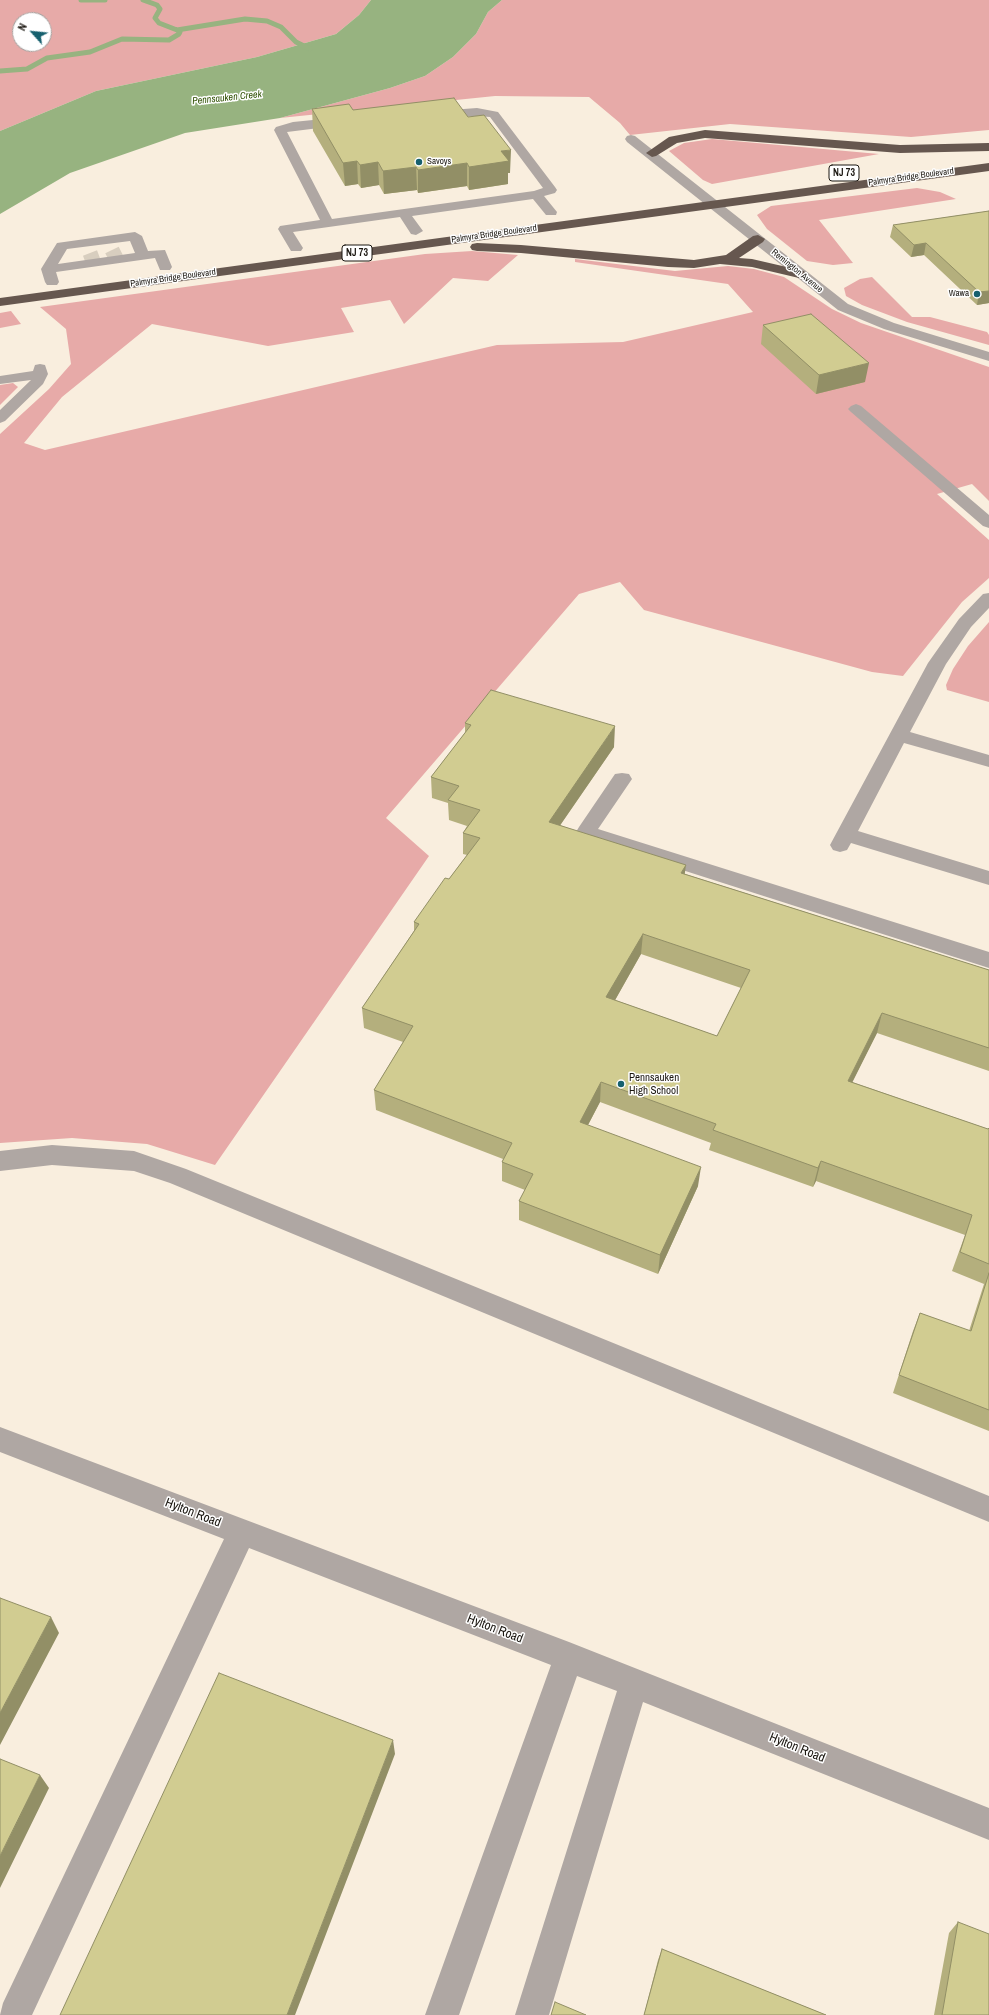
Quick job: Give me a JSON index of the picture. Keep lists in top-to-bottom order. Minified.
{"streets":{"highway":["NJ 73","Palmyra Bridge Boulevard"],"street":["Remington Avenue","Hylton Road"]},"crossings":[["Palmyra Bridge Boulevard","Remington Avenue"]],"water":["Pennsauken Creek"],"places":["Savoys","Wawa","Pennsauken High School"],"north":"top left"}
